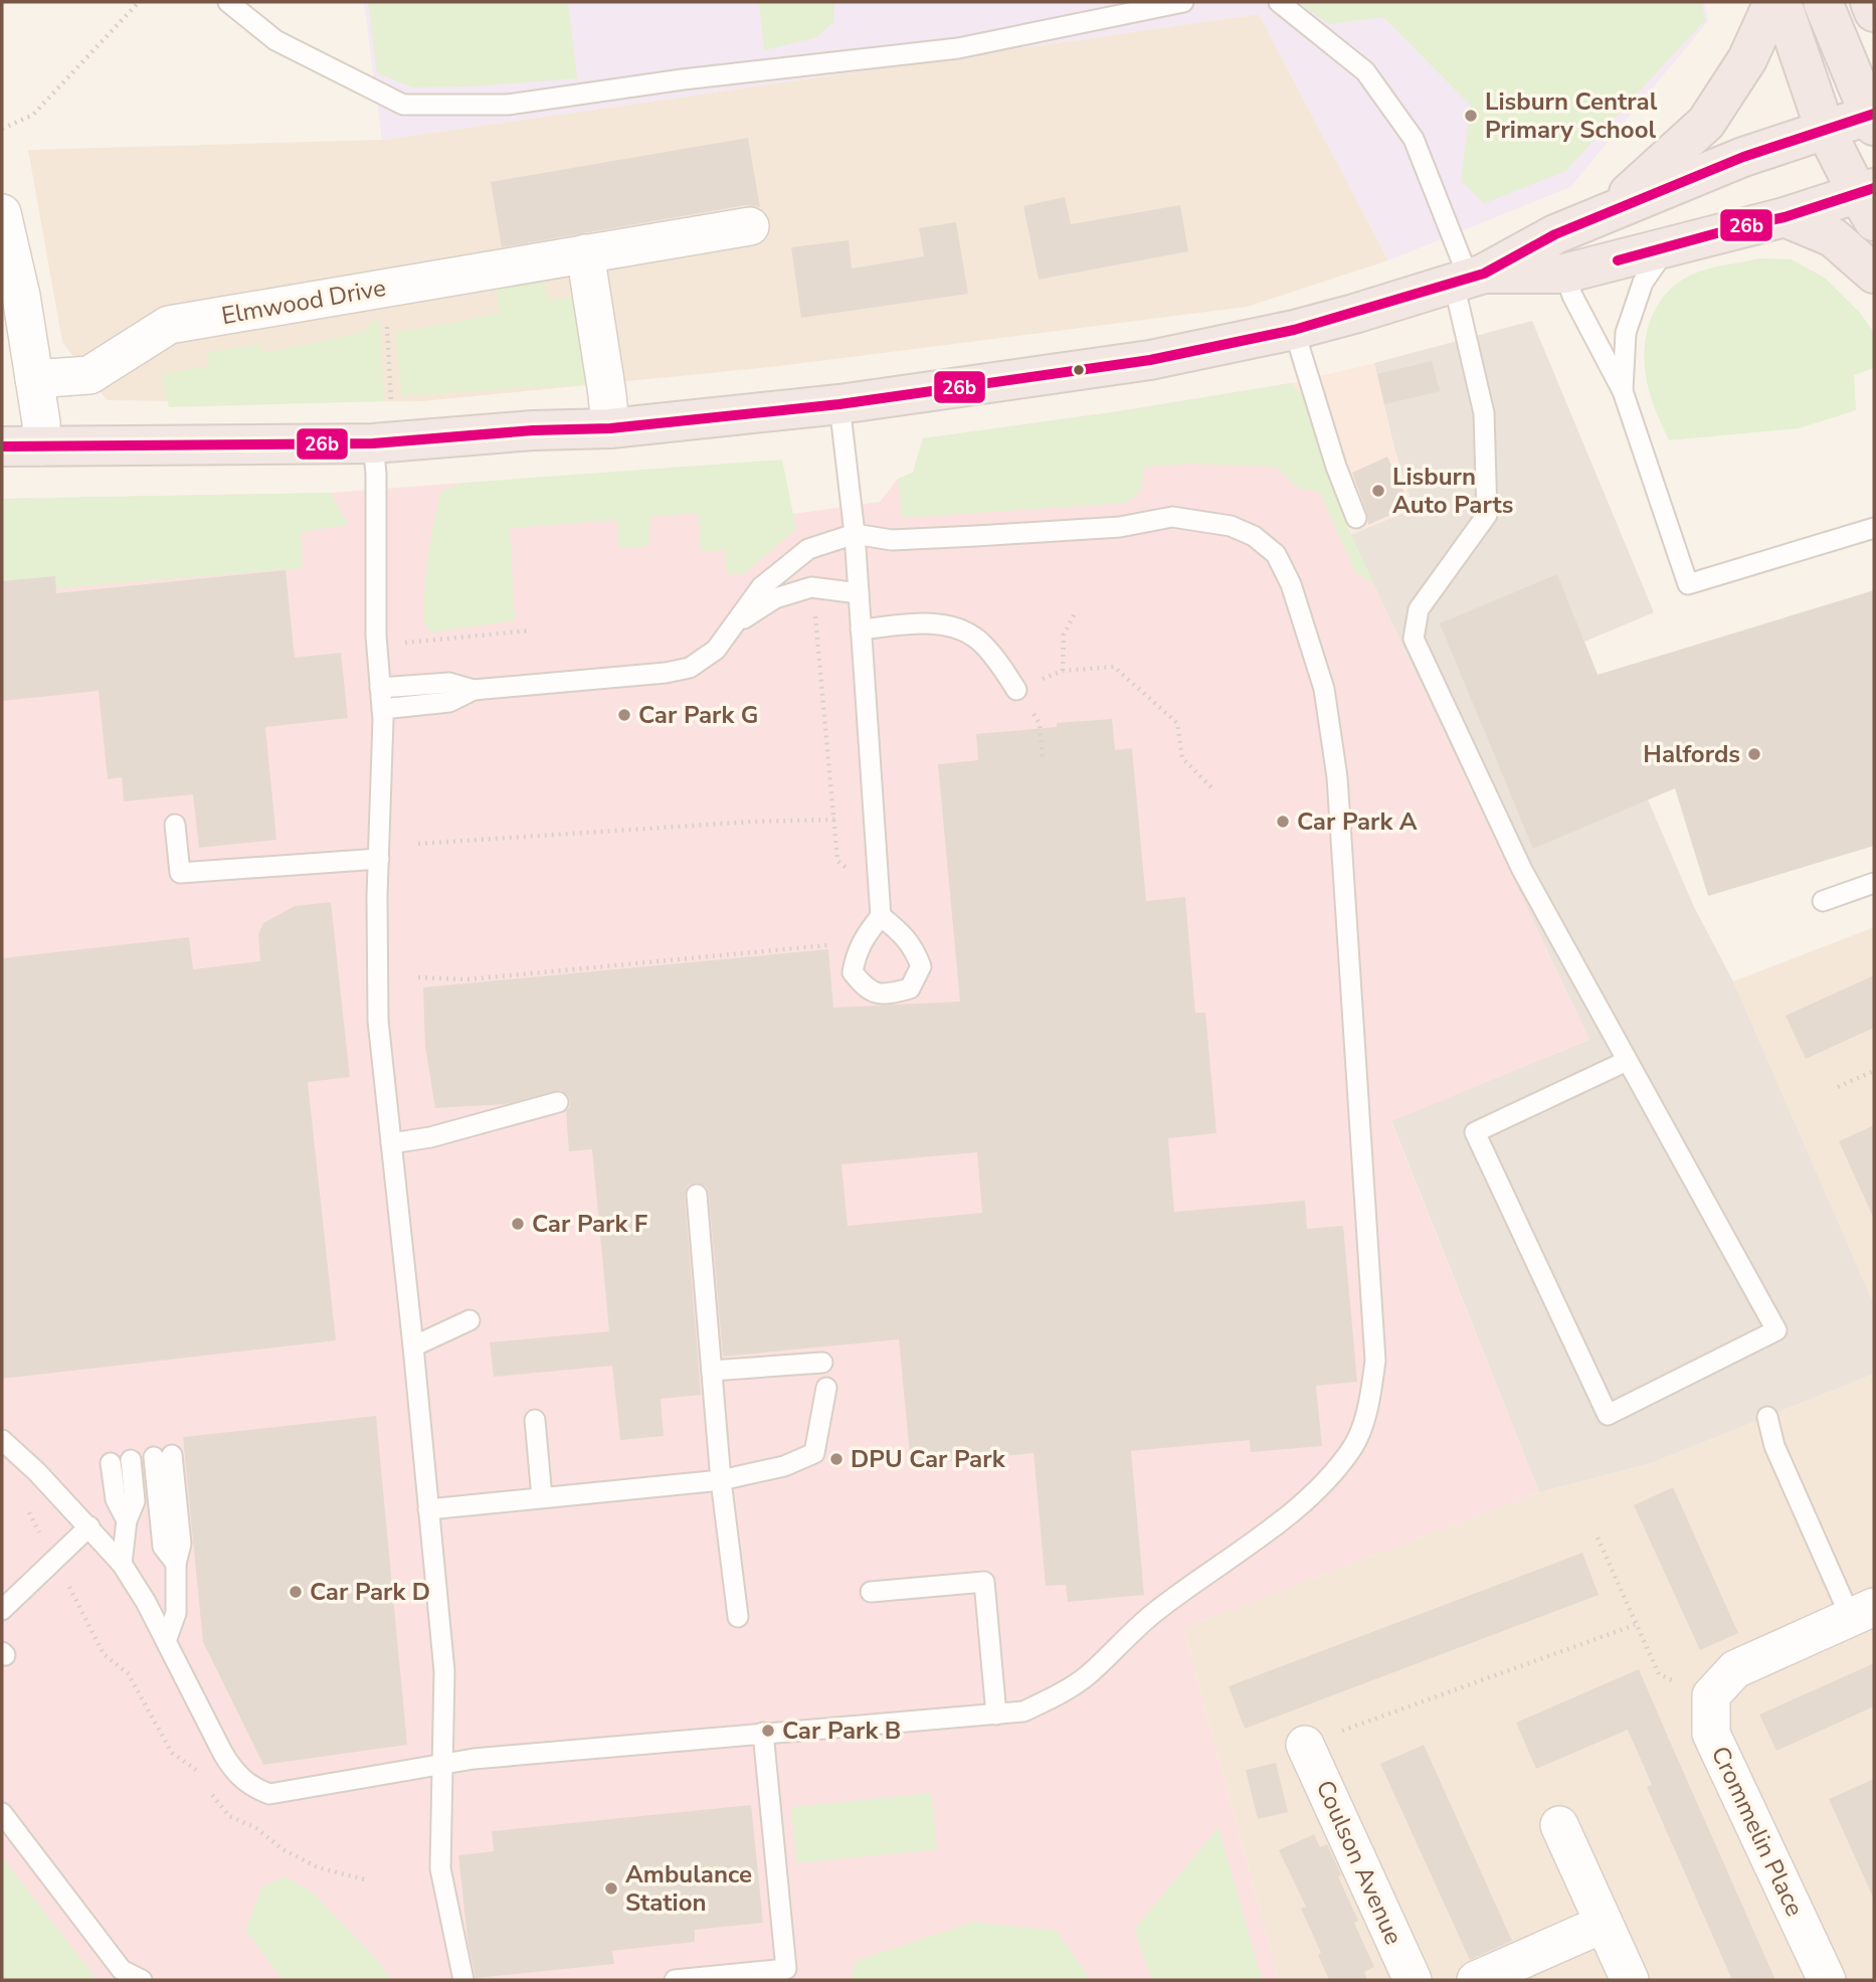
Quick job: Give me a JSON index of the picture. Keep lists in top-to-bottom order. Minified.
{"streets":{"street":["Elmwood Drive","Crommelin Place","Coulson Avenue"]},"places":["Lisburn Central Primary School","Lisburn Auto Parts","Car Park G","Halfords","Car Park A","Car Park F","DPU Car Park","Car Park D","Car Park B","Ambulance Station"],"lines":["transit line 26b"]}
